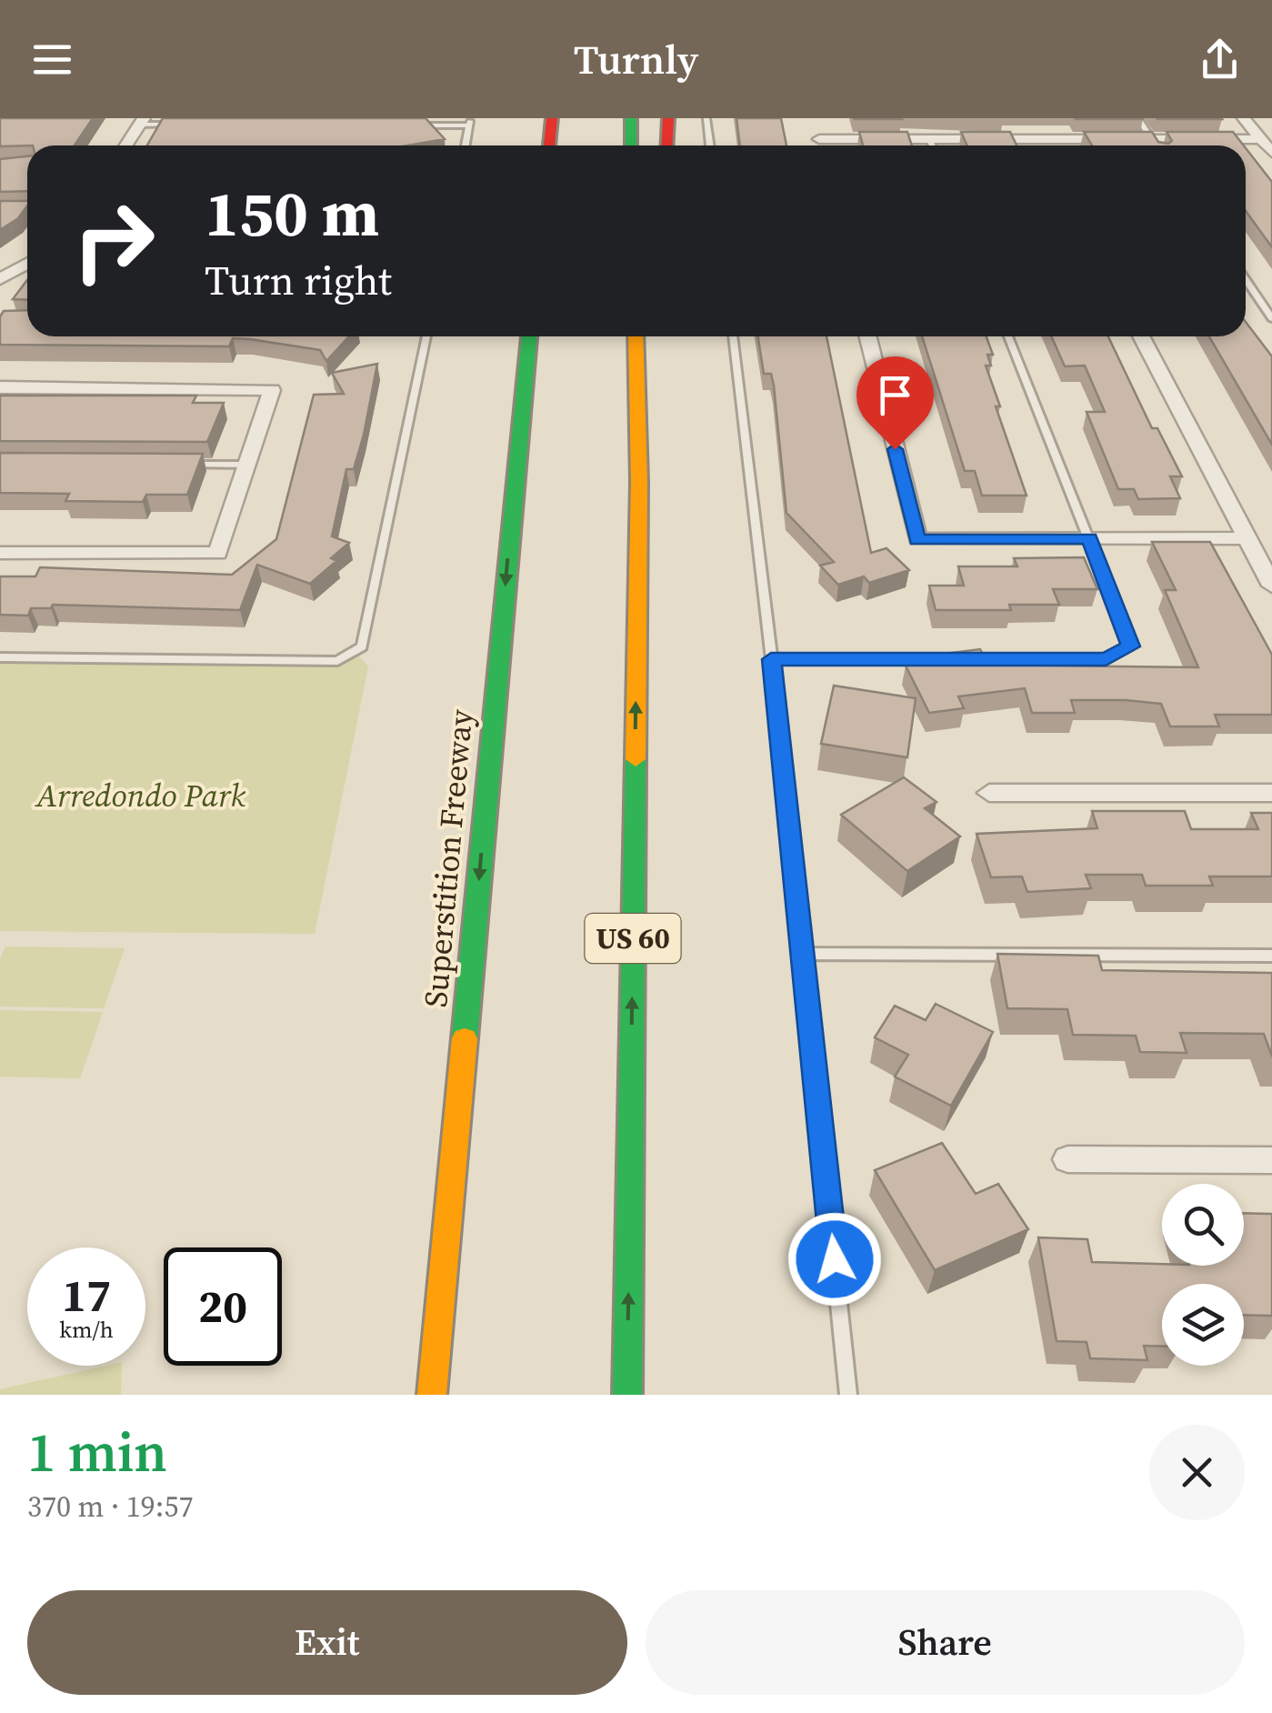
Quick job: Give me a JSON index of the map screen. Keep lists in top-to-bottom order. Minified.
{"streets":{"highway":["Superstition Freeway","US 60"]},"parks":["Arredondo Park"],"page":{"header":"Turnly","turn":["150 m","Turn right"],"speed":"17 km/h","limit":"20","heading":["1 min","370 m · 19:57"],"buttons":["Exit","Share"]}}
